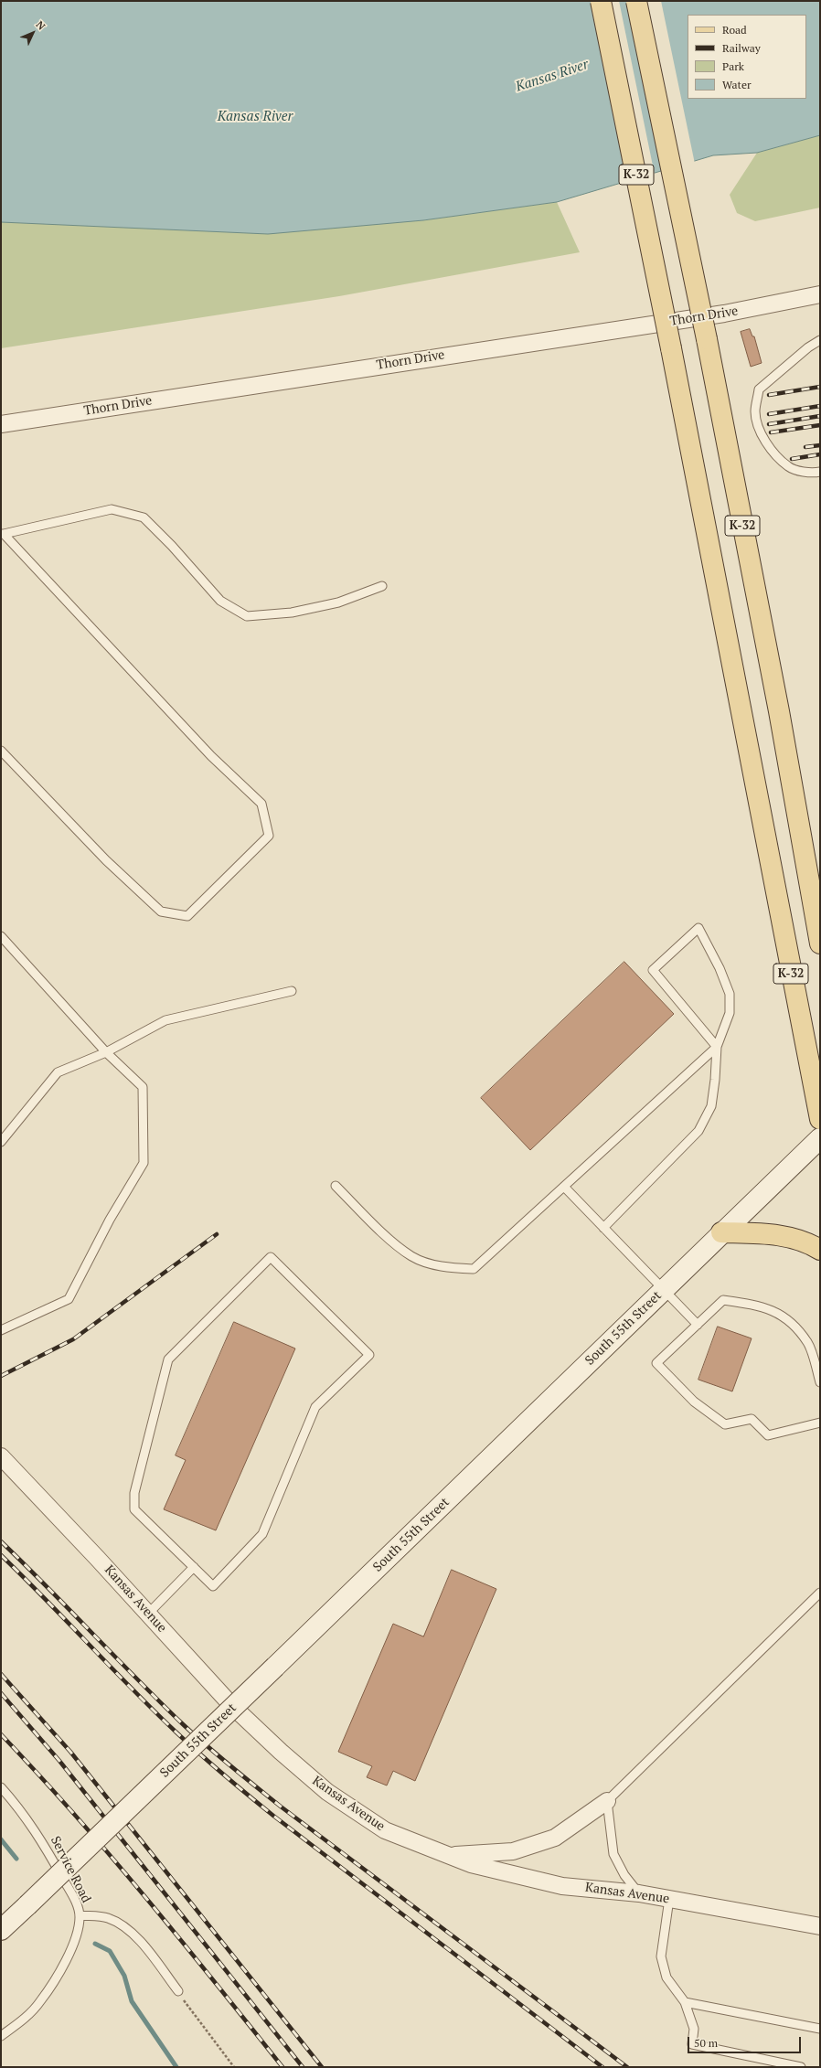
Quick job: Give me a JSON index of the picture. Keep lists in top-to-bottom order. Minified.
{"streets":{"main road":["K-32","South 55th Street"],"street":["Thorn Drive","Kansas Avenue"],"lane":["Service Road"]},"water":["Kansas River"],"legend":["Road","Railway","Park","Water"],"scale_bar":"50 m","north":"top right"}
